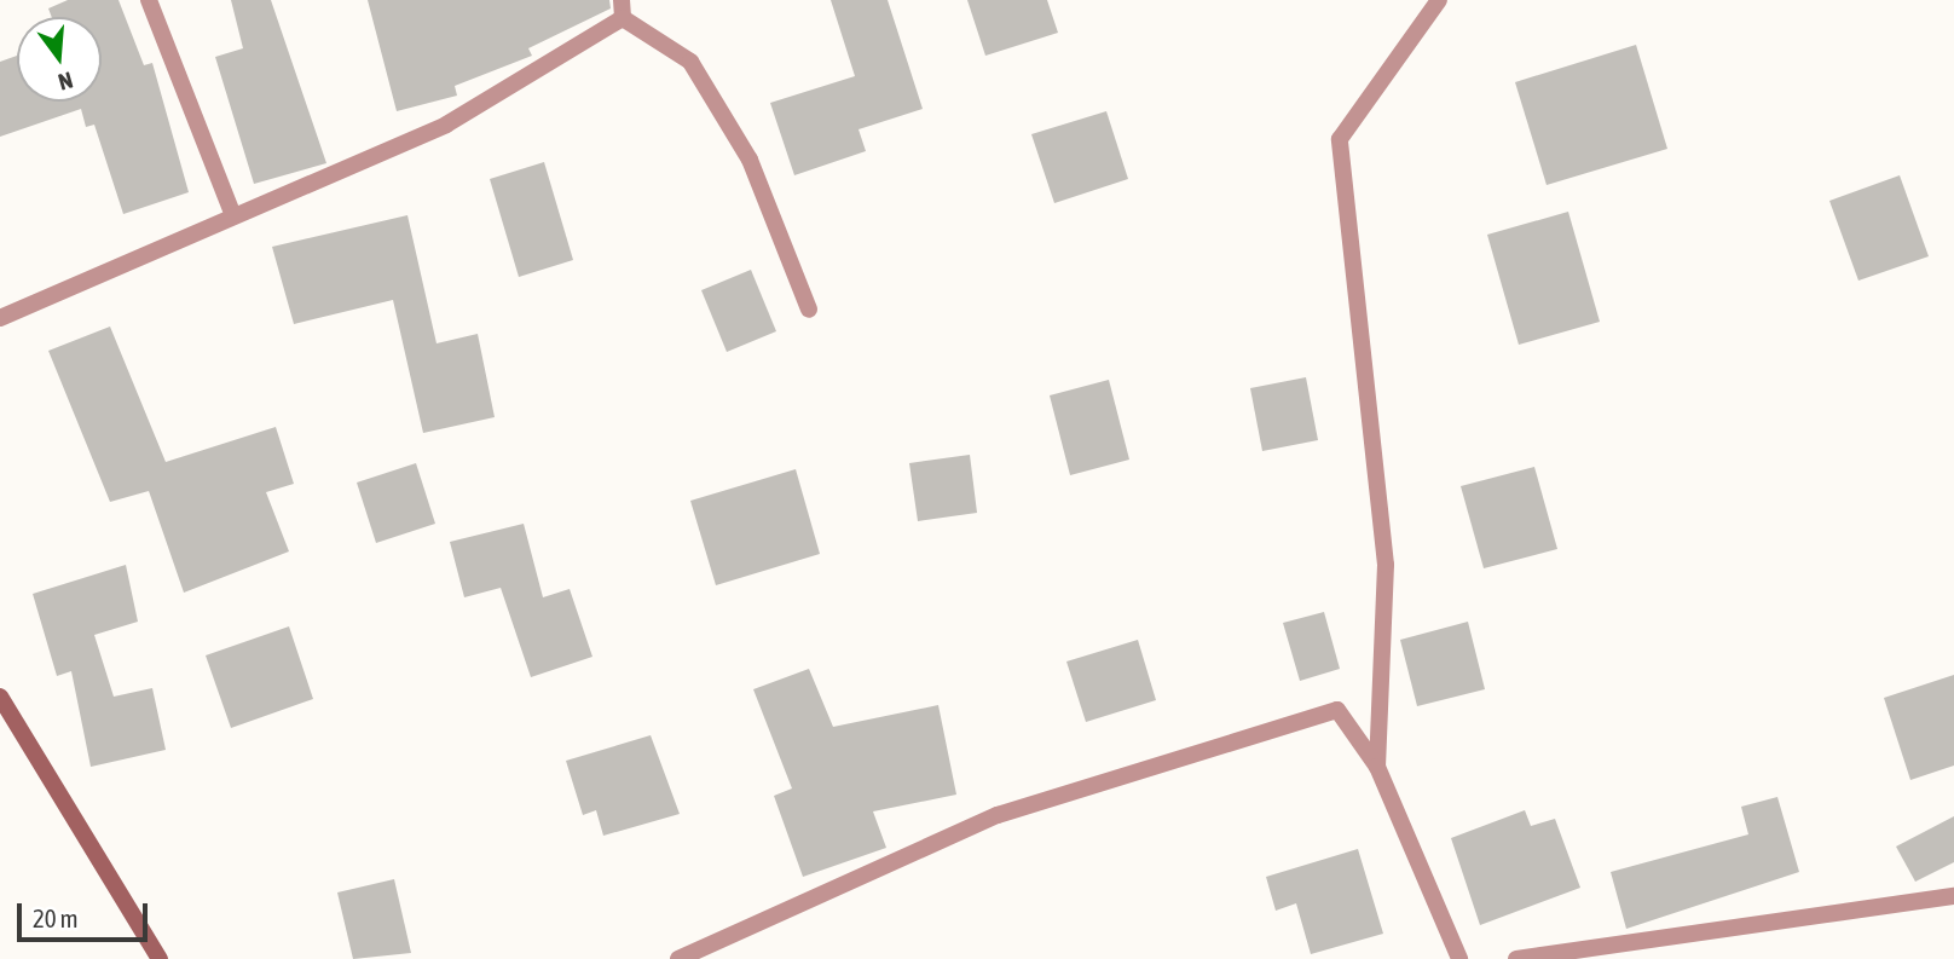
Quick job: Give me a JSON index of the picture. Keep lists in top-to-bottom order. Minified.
{"scale_bar":"20 m","north":"bottom"}
